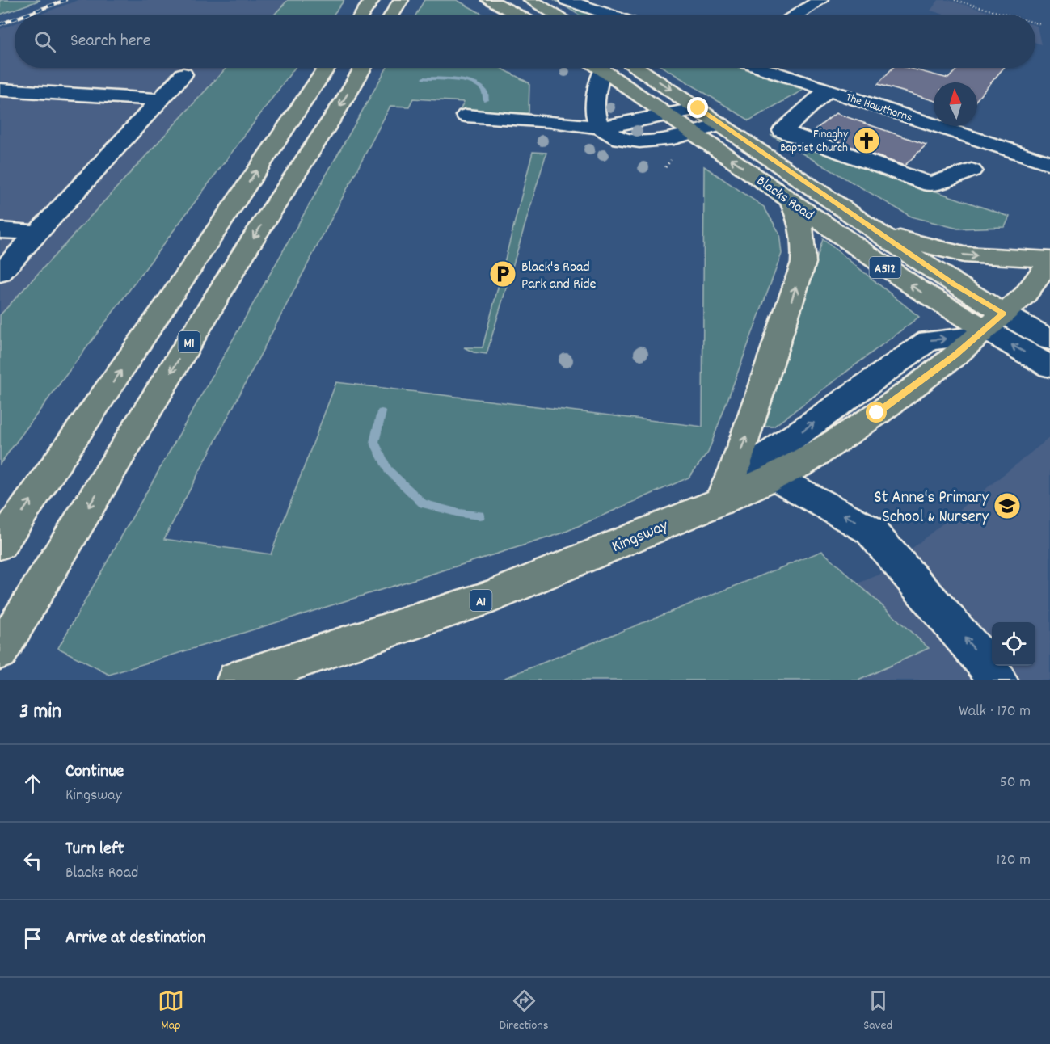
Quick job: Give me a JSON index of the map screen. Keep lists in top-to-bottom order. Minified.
{"streets":{"main road":["Blacks Road","A512","M1","Kingsway","A1"],"street":["The Hawthorns"]},"crossings":[["Blacks Road","Kingsway"],["Blacks Road","A1"],["Kingsway","A1"]],"places":{"church":["Finaghy Baptist Church"],"parking":["Black's Road Park and Ride"],"school or university":["St Anne's Primary School & Nursery"]},"north":"top","page":{"search":"Search here","heading":["3 min","Walk · 170 m"],"list":[["Continue","Kingsway","50 m"],["Turn left","Blacks Road","120 m"],"Arrive at destination"],"nav":["Map","Directions","Saved"]}}
